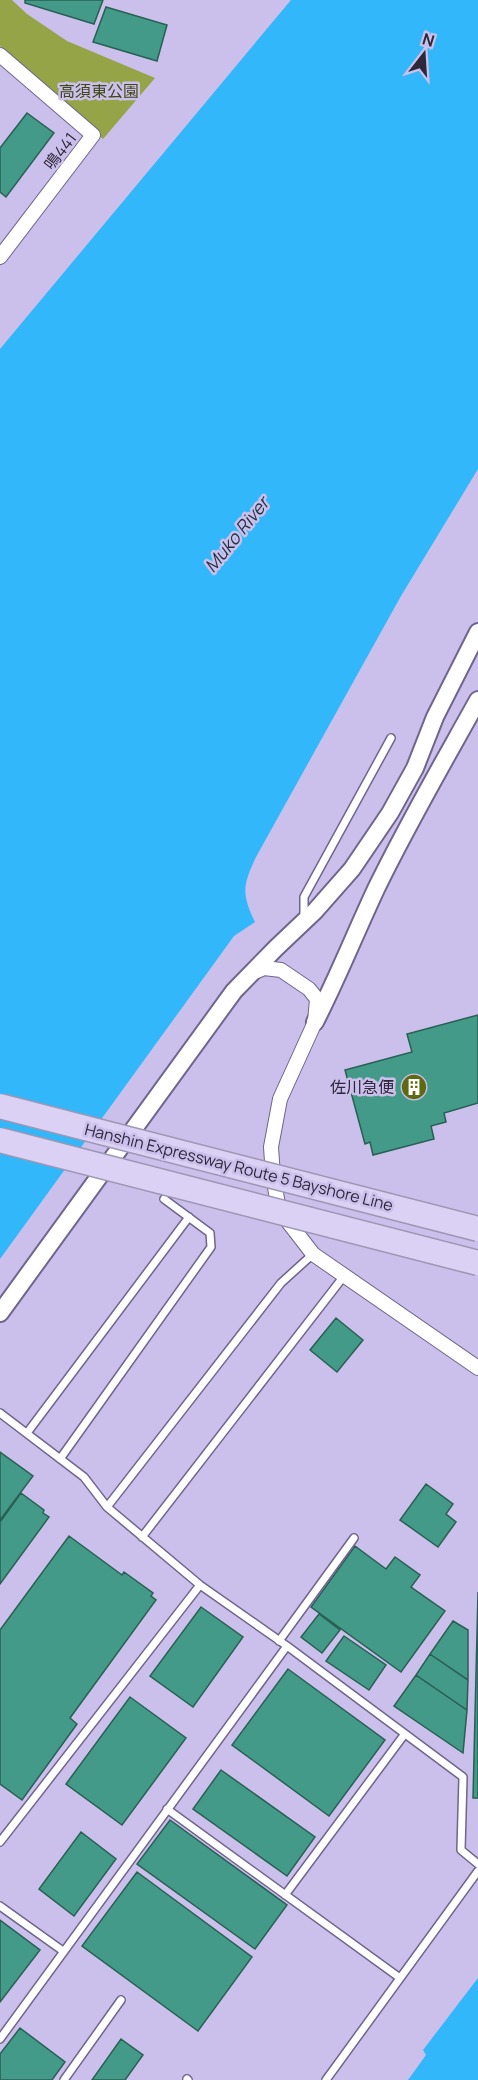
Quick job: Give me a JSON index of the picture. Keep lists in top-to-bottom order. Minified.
{"streets":{"highway":["Hanshin Expressway Route 5 Bayshore Line"],"street":["鳴441"]},"water":["Muko River"],"parks":["高須東公園"],"places":{"building":["佐川急便"]},"north":"top"}
